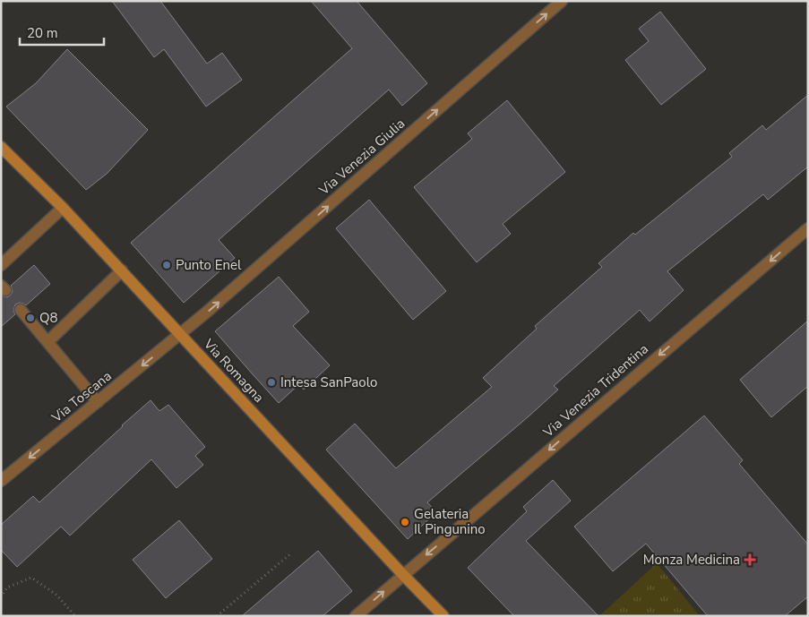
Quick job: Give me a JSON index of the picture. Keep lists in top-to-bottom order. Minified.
{"streets":{"street":["Via Venezia Giulia","Via Romagna","Via Venezia Tridentina","Via Toscana"]},"crossings":[["Via Venezia Giulia","Via Romagna"],["Via Venezia Giulia","Via Toscana"],["Via Romagna","Via Venezia Tridentina"],["Via Romagna","Via Toscana"]],"one_way":["Via Venezia Giulia"],"places":{"other":["Punto Enel","Q8","Intesa SanPaolo","Gelateria Il Pingunino"],"health":["Monza Medicina"]},"scale_bar":"20 m"}
